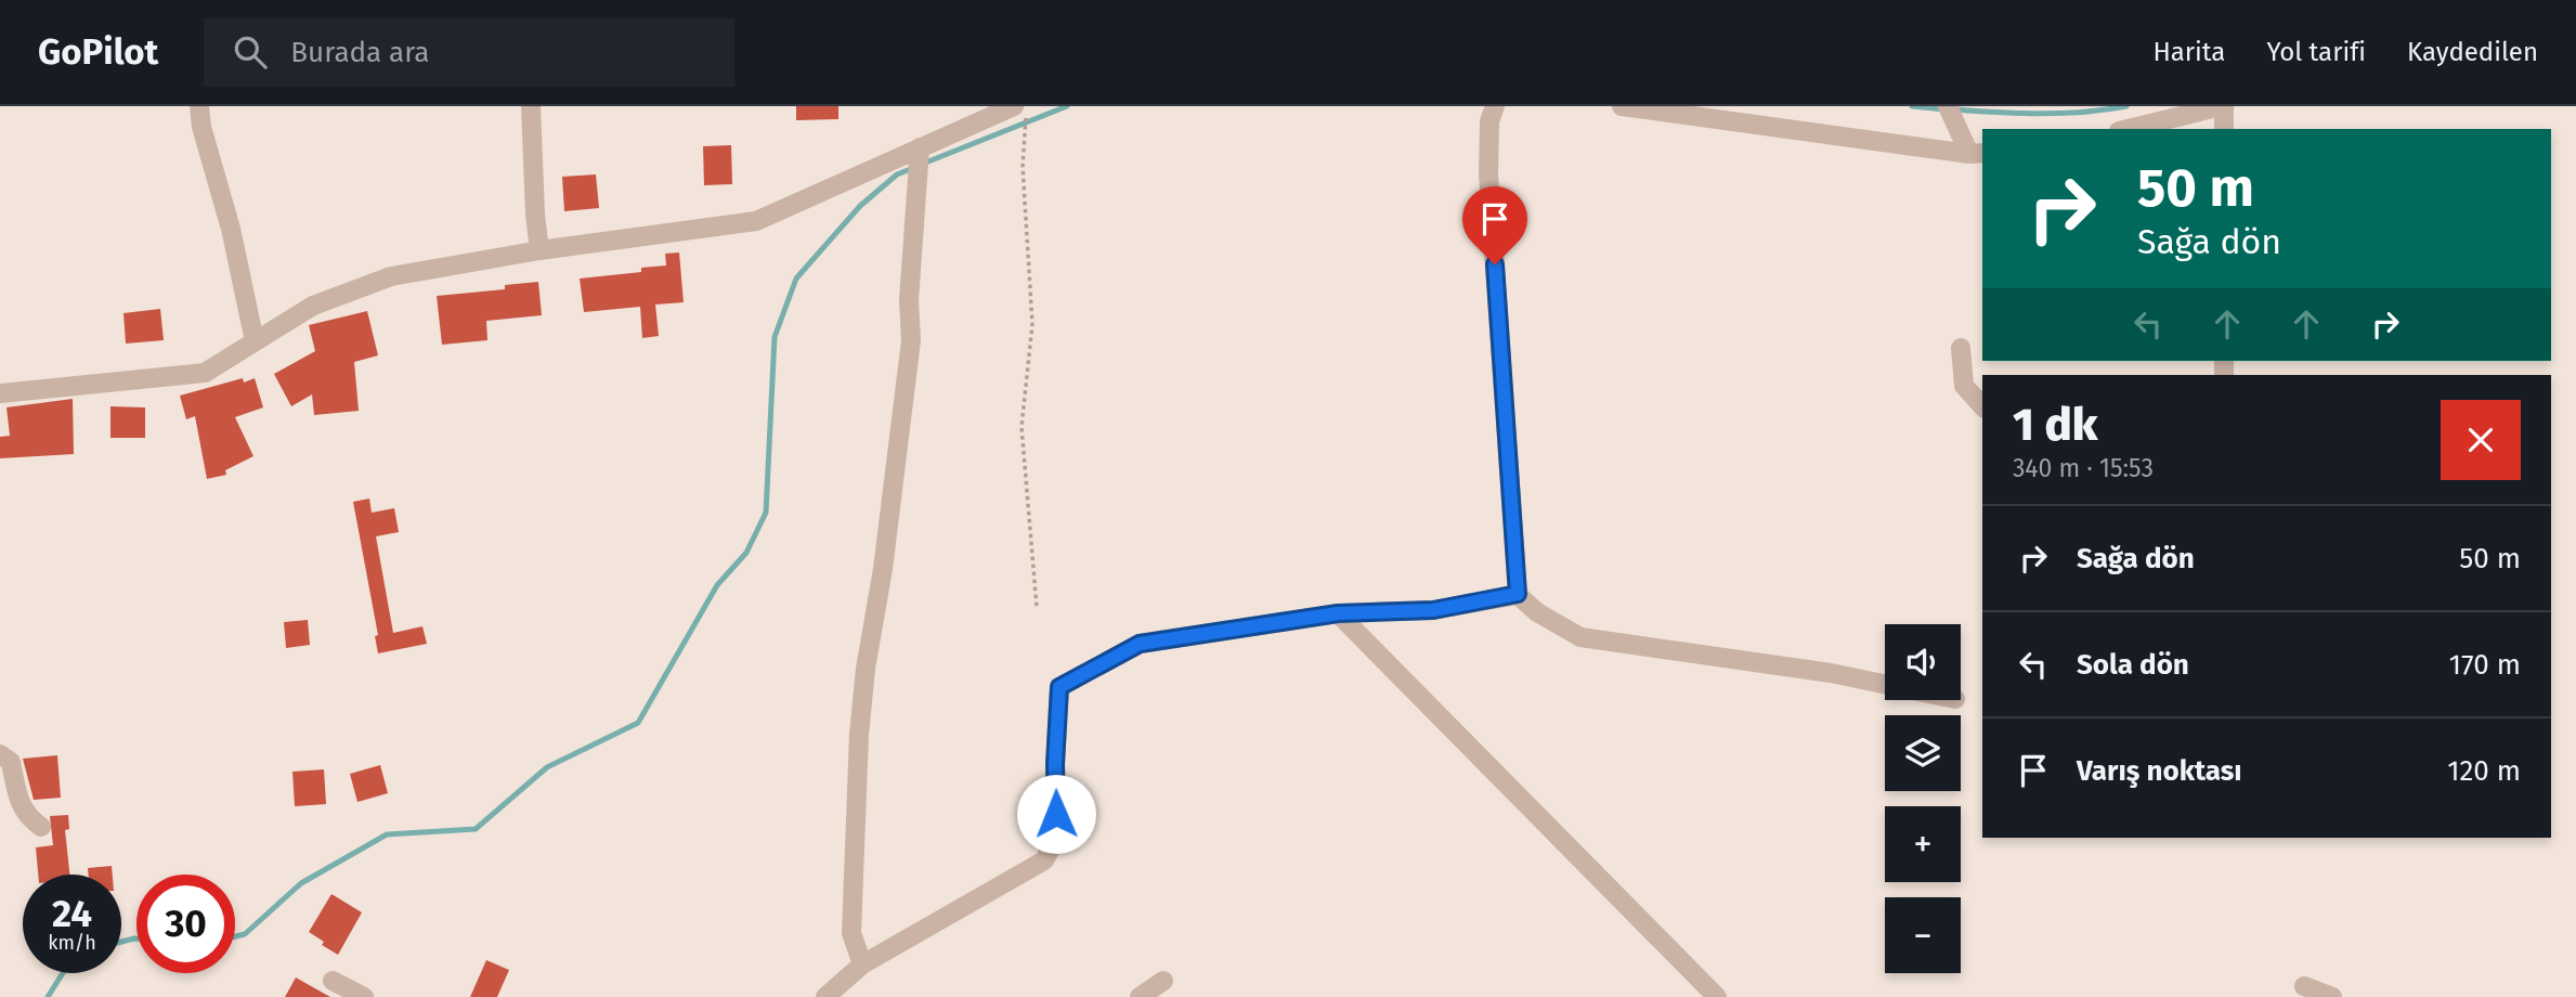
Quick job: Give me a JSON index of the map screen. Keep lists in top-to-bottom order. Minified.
{"page":{"header":"GoPilot","search":"Burada ara","nav":["Harita","Yol tarifi","Kaydedilen"],"turn":["50 m","Sağa dön"],"heading":["1 dk","340 m · 15:53"],"list":[{"name":"Sağa dön","value":"50 m"},{"name":"Sola dön","value":"170 m"},{"name":"Varış noktası","value":"120 m"}],"map_buttons":["+","−"],"speed":"24 km/h","limit":"30"}}
